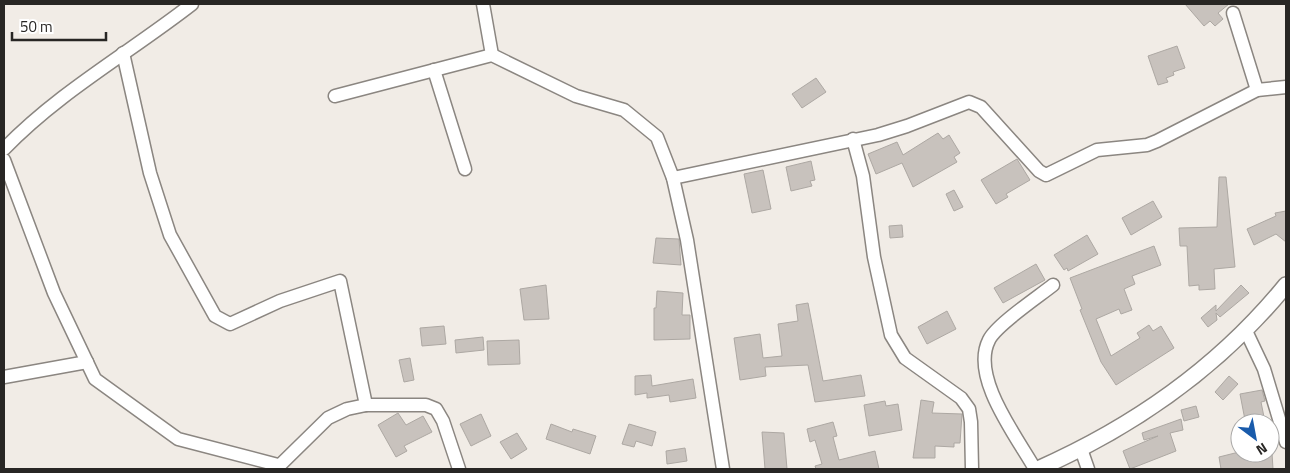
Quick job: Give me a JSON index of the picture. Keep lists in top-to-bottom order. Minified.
{"scale_bar":"50 m","north":"bottom right"}
